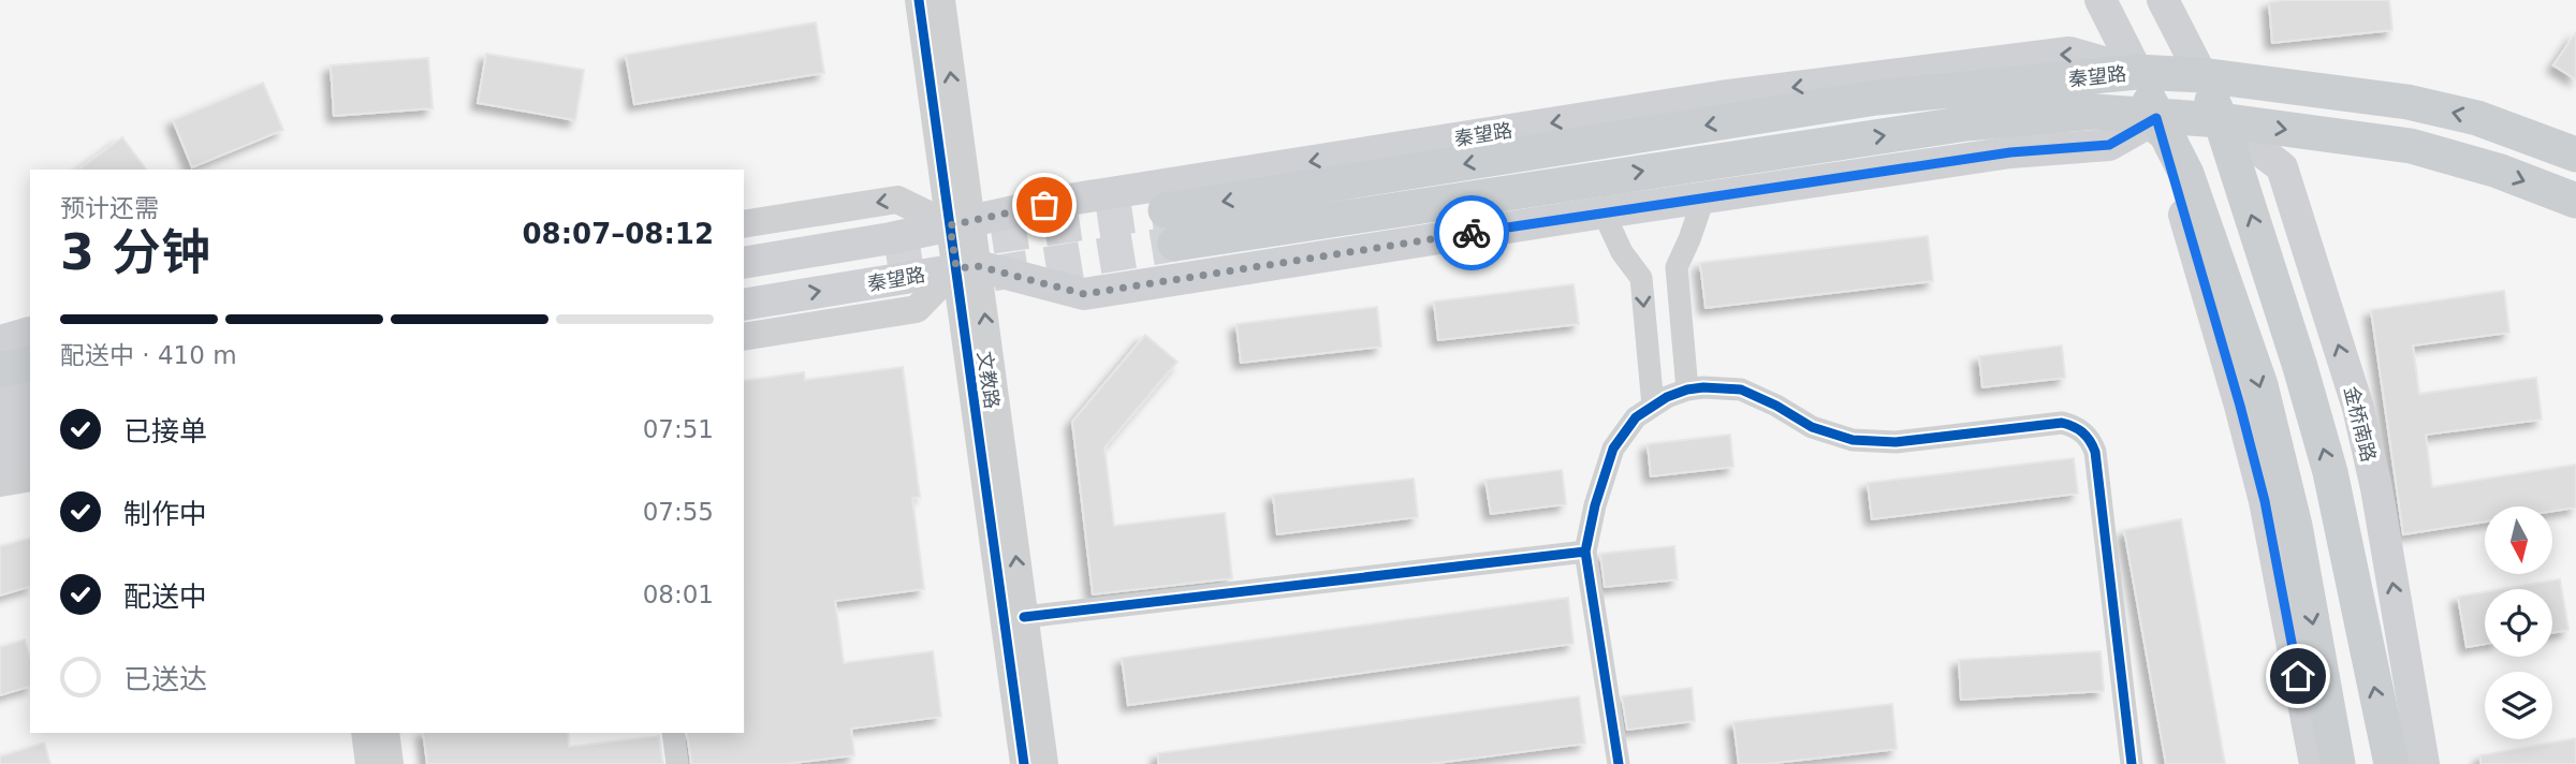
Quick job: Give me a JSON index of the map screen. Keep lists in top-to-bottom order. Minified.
{"streets":{"main road":["秦望路","金桥南路"],"street":["文教路"]},"crossings":[["秦望路","文教路"],["秦望路","金桥南路"]],"north":"bottom","page":{"heading":["3 分钟","预计还需","08:07–08:12"],"bar":"配送中 · 410 m","list":[["已接单","07:51"],["制作中","07:55"],["配送中","08:01"],"已送达"]}}
